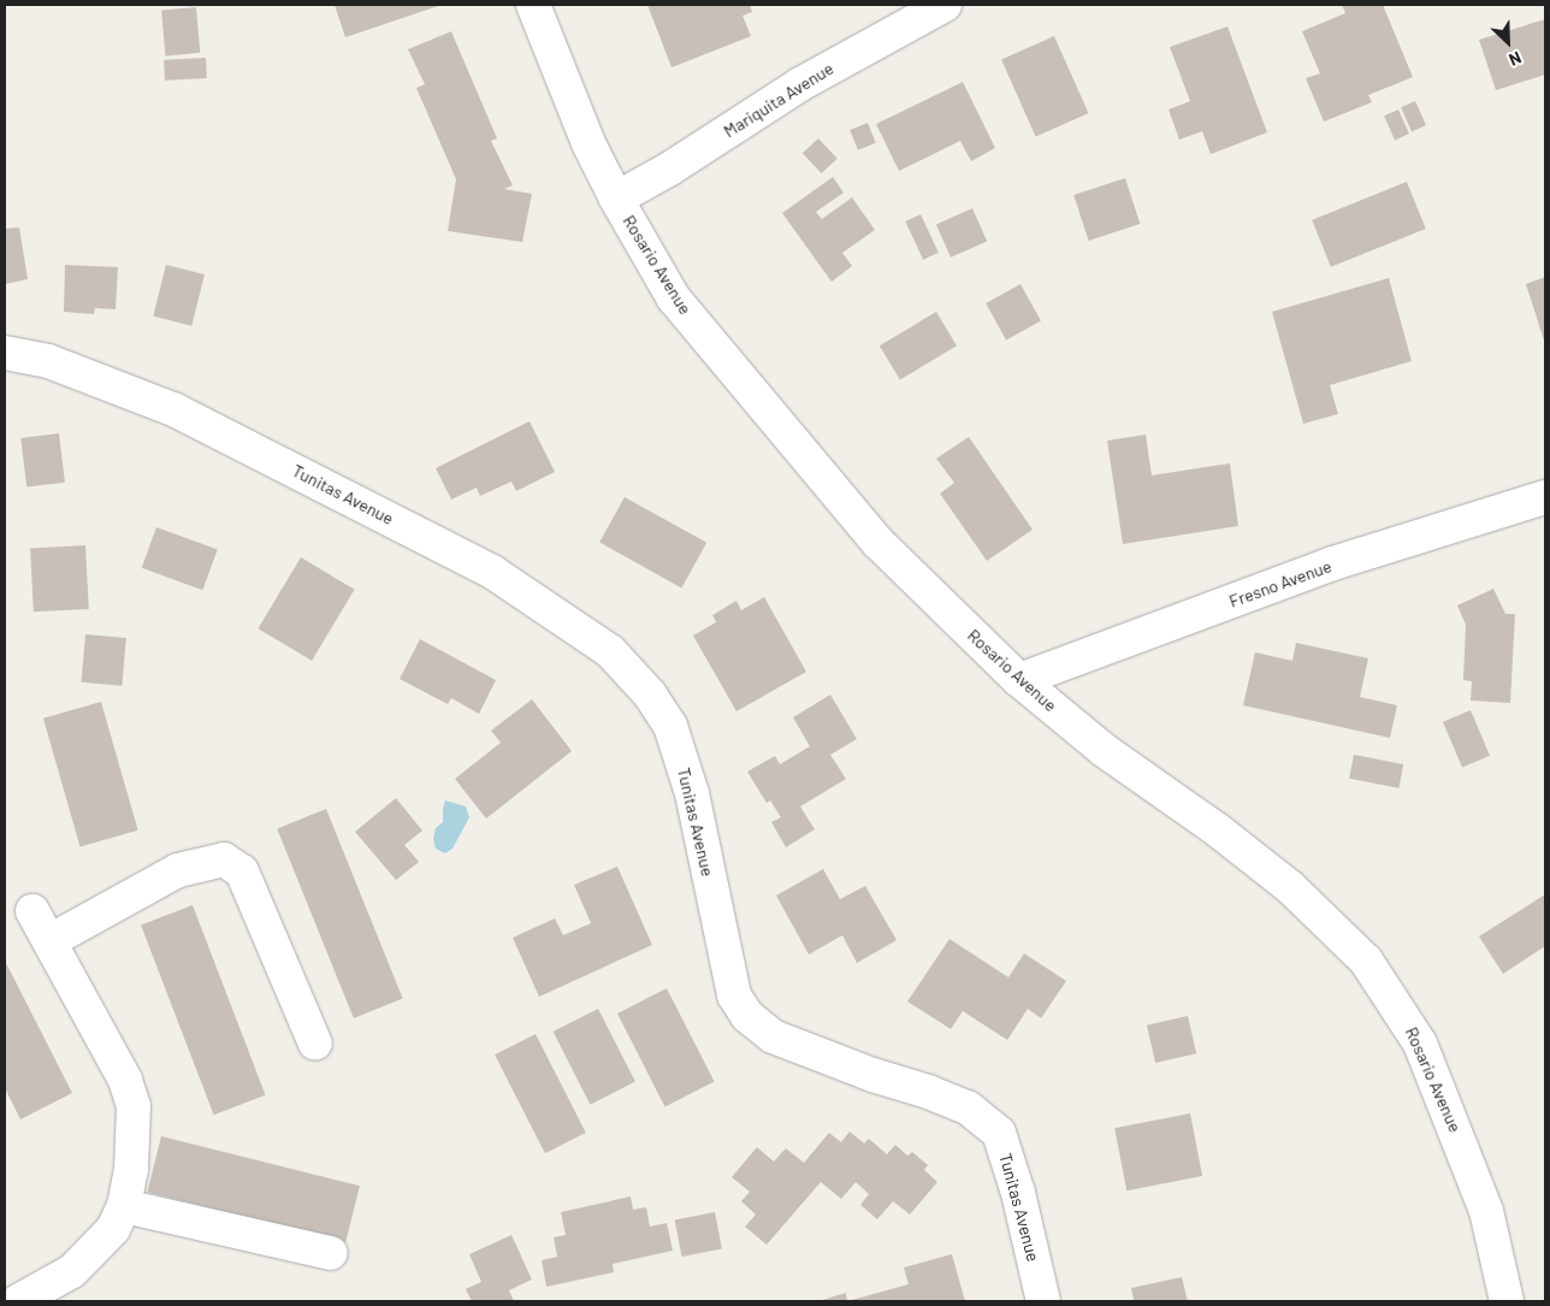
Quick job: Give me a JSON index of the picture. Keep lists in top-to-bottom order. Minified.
{"streets":{"street":["Mariquita Avenue","Rosario Avenue","Tunitas Avenue","Fresno Avenue"]},"crossings":[["Mariquita Avenue","Rosario Avenue"],["Rosario Avenue","Fresno Avenue"]],"north":"bottom right"}
